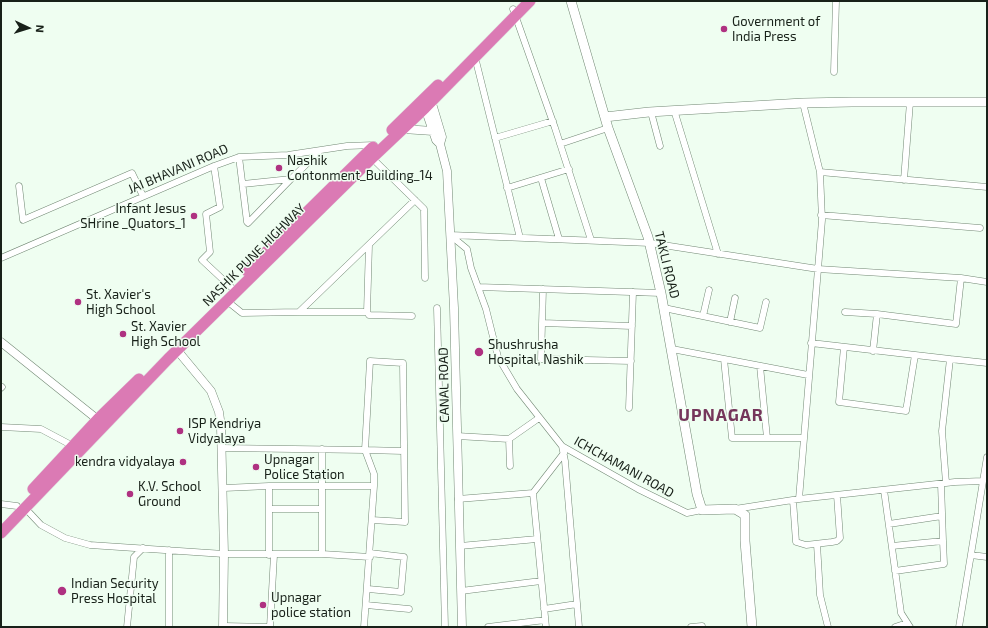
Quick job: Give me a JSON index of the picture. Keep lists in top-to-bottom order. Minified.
{"streets":{"highway":["NASHIK PUNE HIGHWAY"],"main road":["TAKLI ROAD"],"street":["JAI BHAVANI ROAD","CANAL ROAD","ICHCHAMANI ROAD"]},"crossings":[["JAI BHAVANI ROAD","NASHIK PUNE HIGHWAY"],["NASHIK PUNE HIGHWAY","CANAL ROAD"],["TAKLI ROAD","ICHCHAMANI ROAD"],["CANAL ROAD","ICHCHAMANI ROAD"]],"districts":["UPNAGAR"],"places":["Government of India Press","Nashik Contonment_Building_14","Infant Jesus SHrine _Quators_1","St. Xavier's High School","St. Xavier High School","Shushrusha Hospital, Nashik","ISP Kendriya Vidyalaya","kendra vidyalaya","Upnagar Police Station","K.V. School Ground","Indian Security Press Hospital","Upnagar police station"],"north":"right"}
